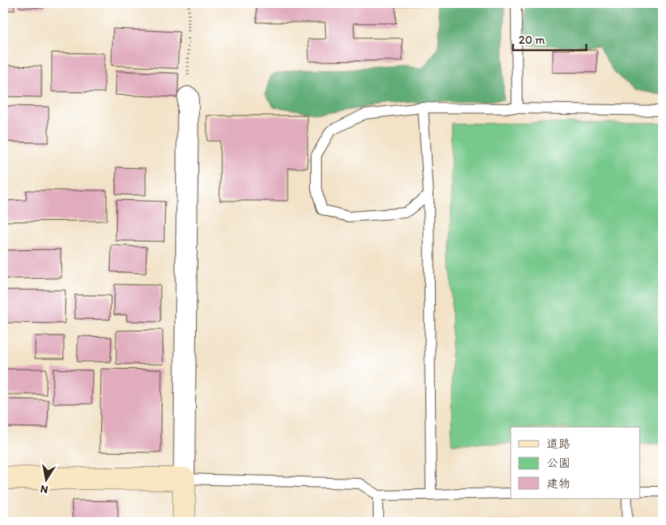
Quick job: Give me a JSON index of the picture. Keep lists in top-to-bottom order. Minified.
{"legend":["道路","公園","建物"],"scale_bar":"20 m","north":"bottom"}
